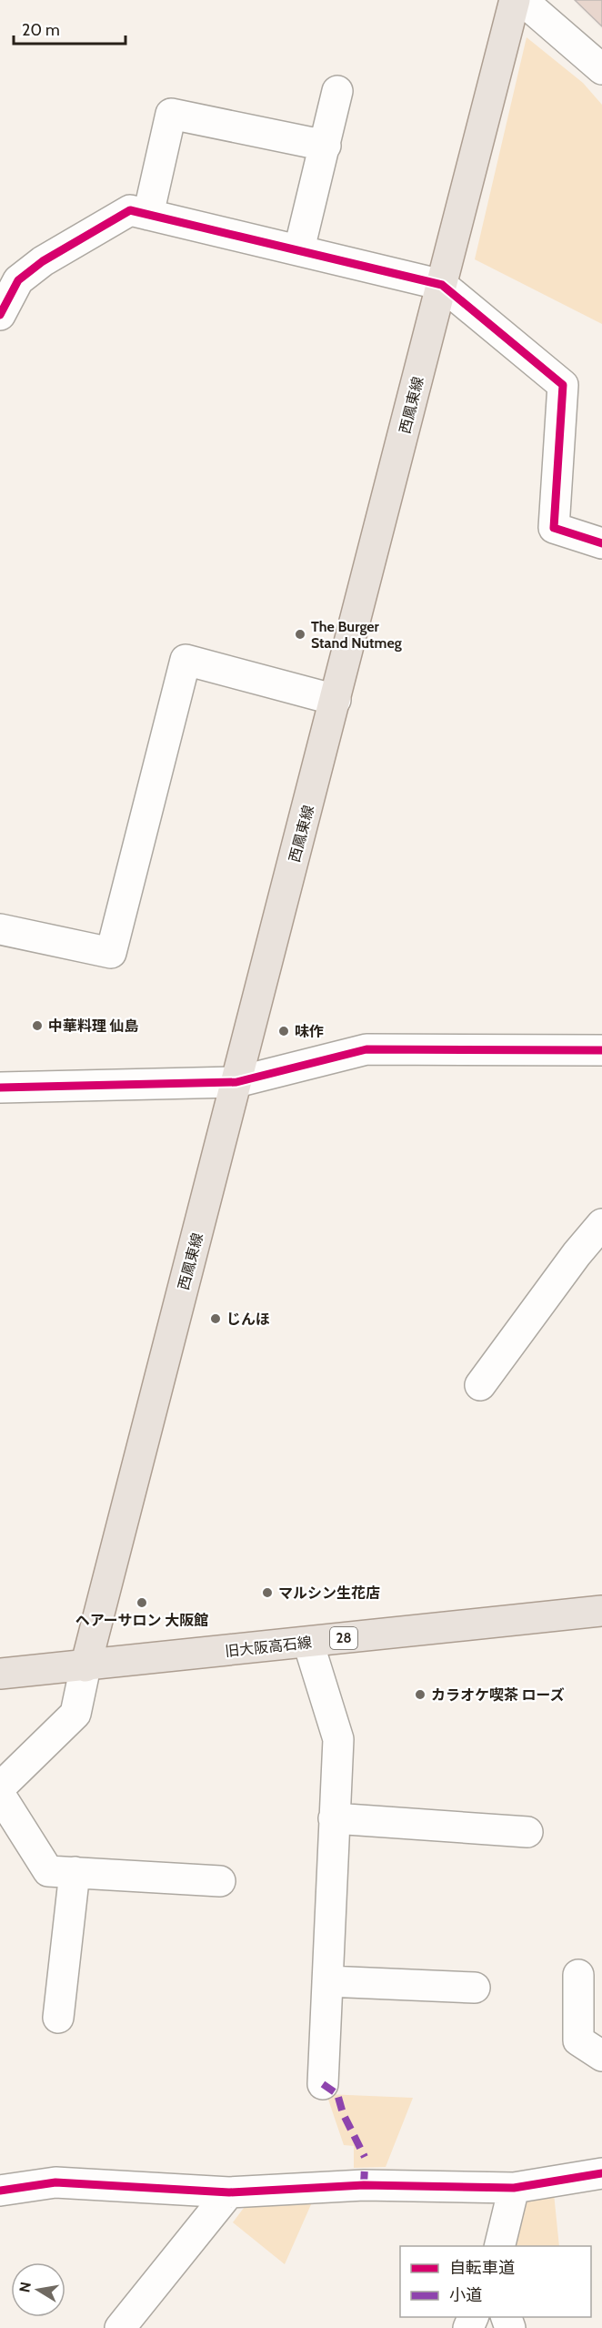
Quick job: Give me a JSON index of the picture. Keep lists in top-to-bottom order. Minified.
{"streets":{"main road":["西鳳東線","28","旧大阪高石線"]},"crossings":[["西鳳東線","旧大阪高石線"]],"places":["The Burger Stand Nutmeg","中華料理 仙島","味作","じんほ","マルシン生花店","ヘアーサロン 大阪館","カラオケ喫茶 ローズ"],"legend":["自転車道","小道"],"scale_bar":"20 m","north":"left"}
